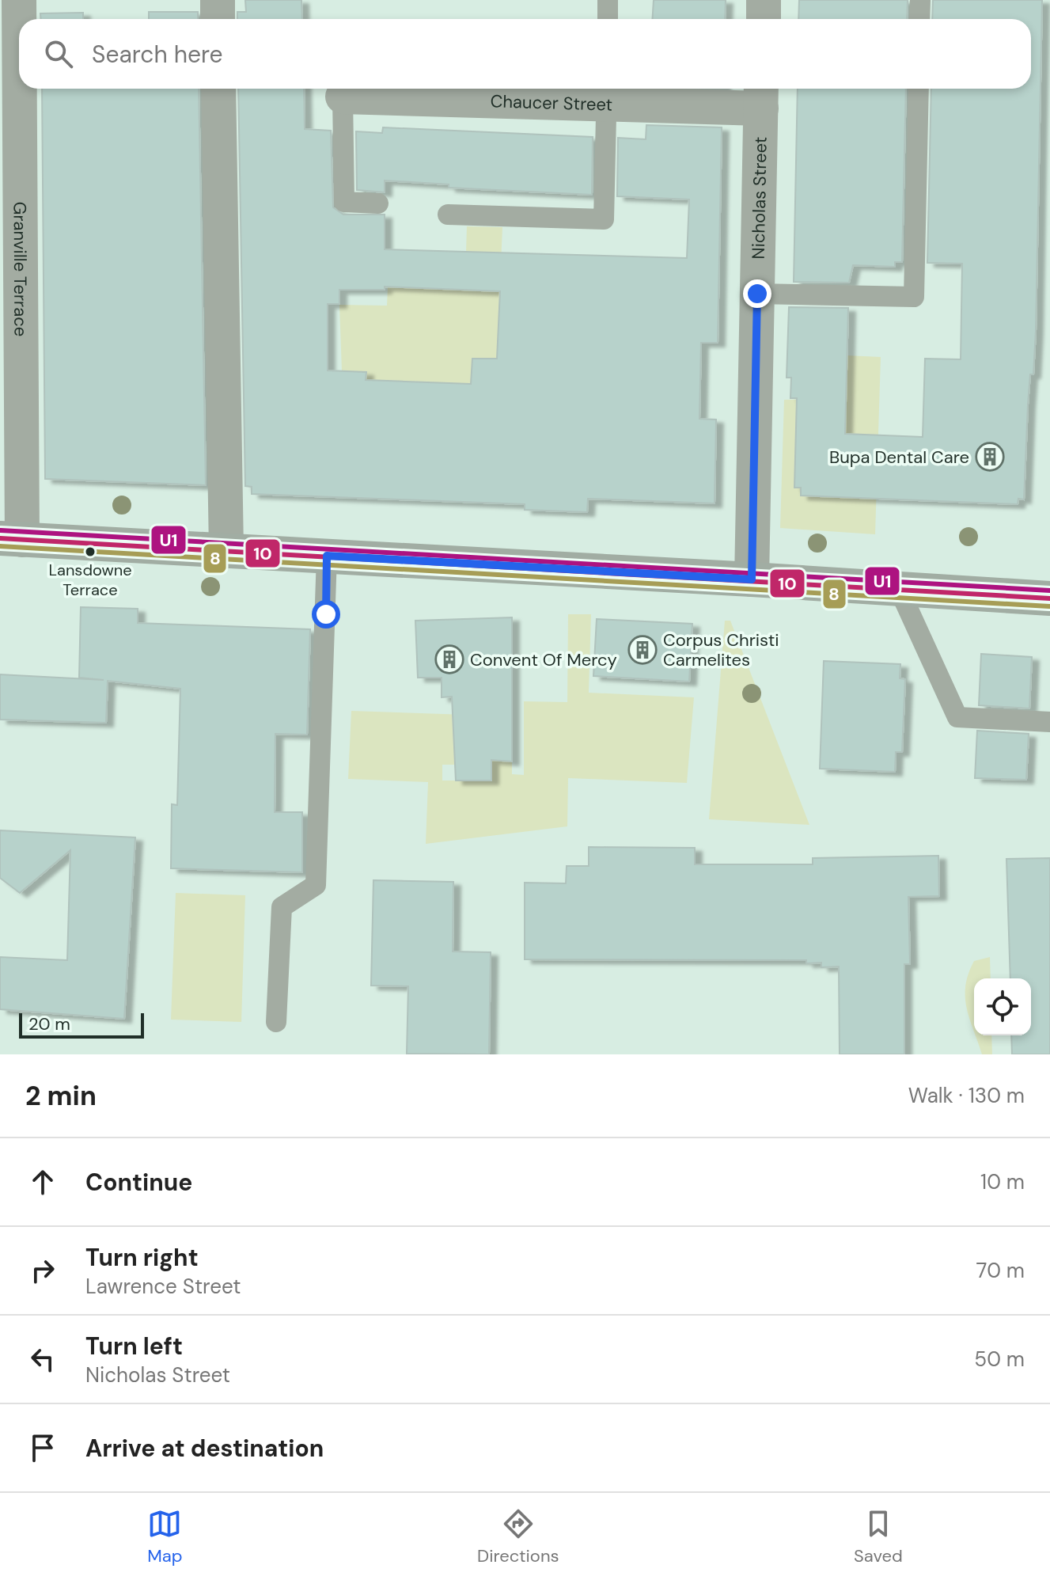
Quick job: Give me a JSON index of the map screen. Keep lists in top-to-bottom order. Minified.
{"streets":{"street":["Chaucer Street","Nicholas Street","Granville Terrace"]},"crossings":[["Chaucer Street","Nicholas Street"]],"places":{"building":["Bupa Dental Care","Corpus Christi Carmelites","Convent Of Mercy"],"other":["Lansdowne Terrace"]},"lines":["transit line U1","transit line 10","transit line 8"],"scale_bar":"20 m","page":{"search":"Search here","scale":"20 m","heading":["2 min","Walk · 130 m"],"list":[["Continue","10 m"],["Turn right","Lawrence Street","70 m"],["Turn left","Nicholas Street","50 m"],"Arrive at destination"],"nav":["Map","Directions","Saved"]}}
